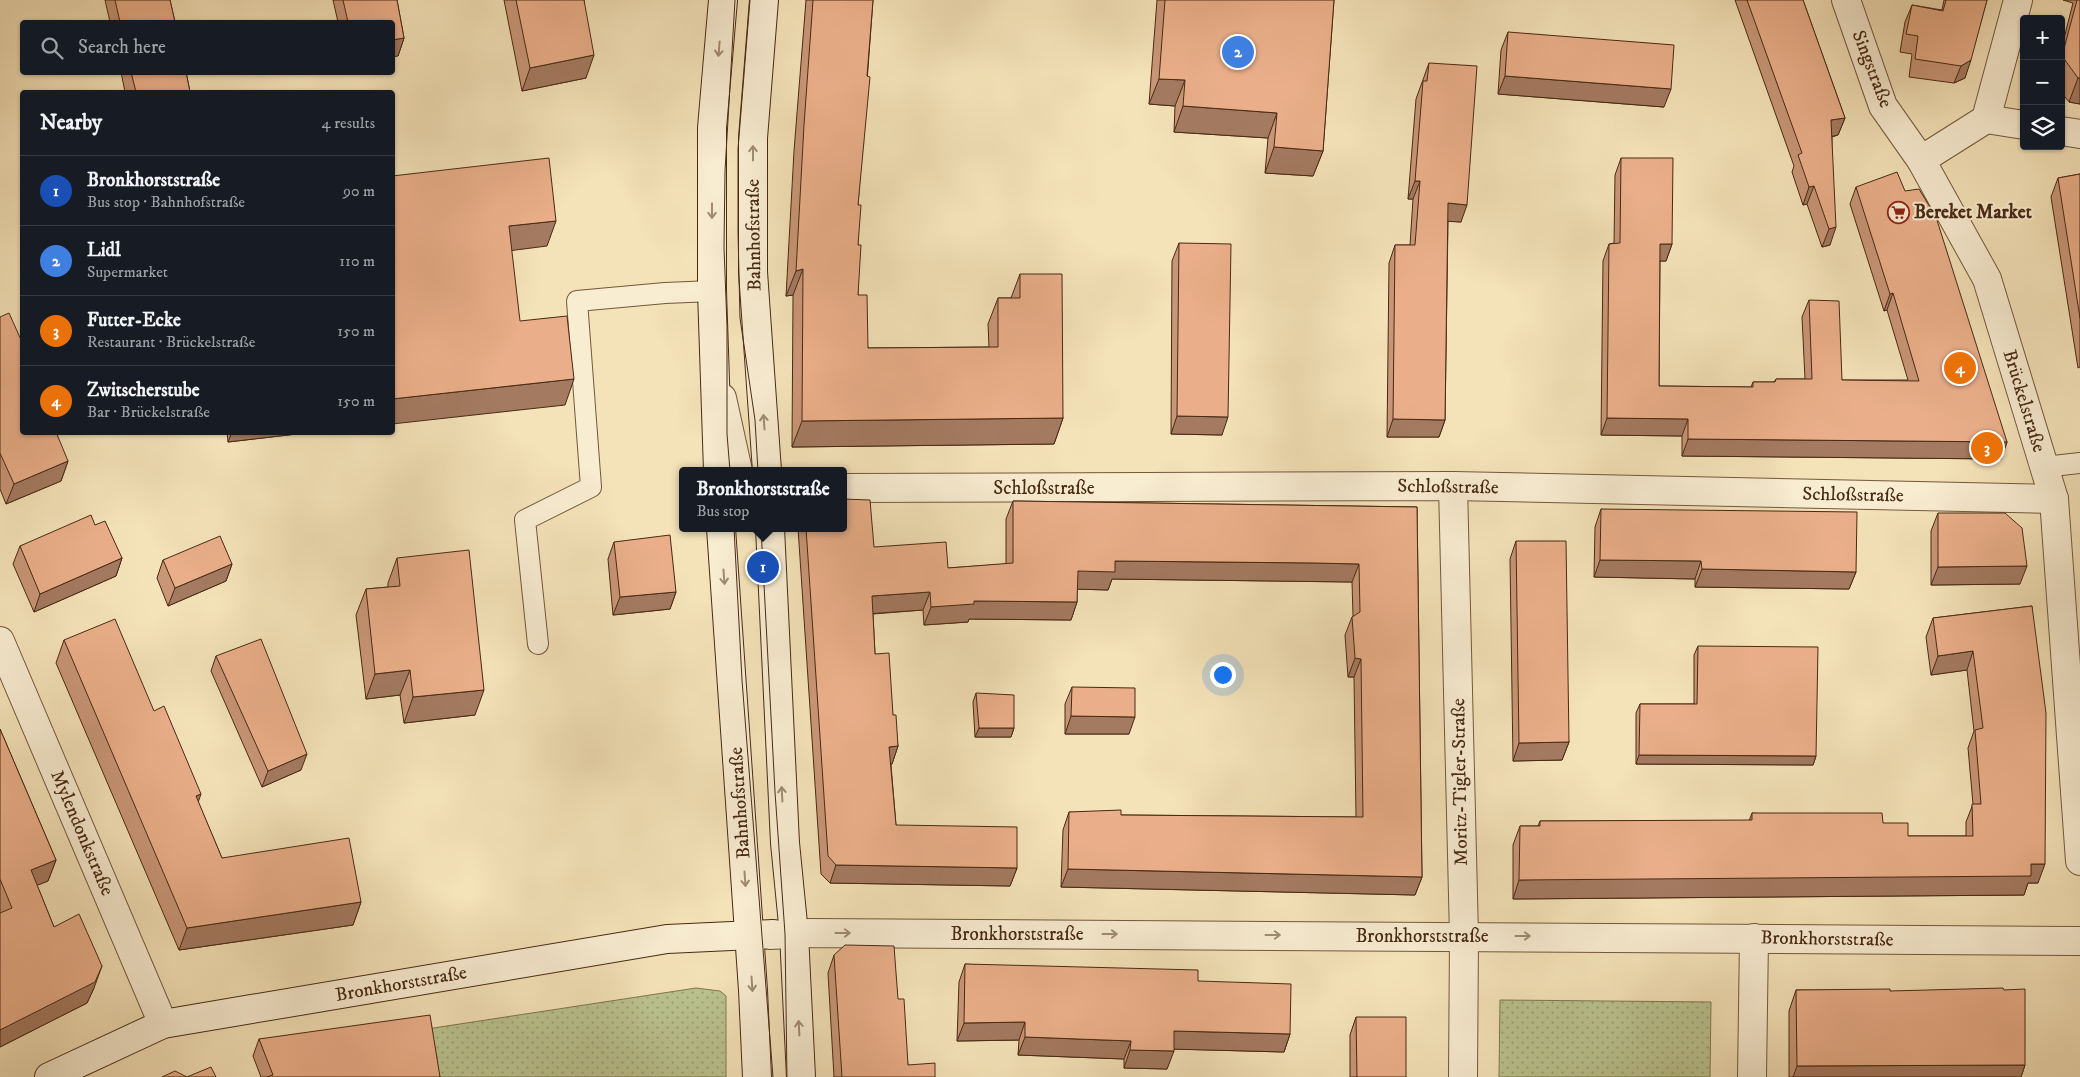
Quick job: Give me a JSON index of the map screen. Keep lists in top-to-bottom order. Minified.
{"streets":{"street":["Singstraße","Bahnhofstraße","Brückelstraße","Schloßstraße","Moritz-Tigler-Straße","Mylendonkstraße","Bronkhorststraße"]},"crossings":[["Singstraße","Brückelstraße"],["Bahnhofstraße","Bronkhorststraße"],["Brückelstraße","Schloßstraße"],["Schloßstraße","Moritz-Tigler-Straße"],["Moritz-Tigler-Straße","Bronkhorststraße"],["Mylendonkstraße","Bronkhorststraße"]],"one_way":["Bronkhorststraße"],"places":{"supermarket":["Bereket Market"]},"page":{"map_buttons":["+","−"],"search":"Search here","pins":["2","4","3","1"],"heading":["Nearby","4 results"],"list":[{"mark":"1","name":"Bronkhorststraße","note":"Bus stop · Bahnhofstraße","value":"90 m"},{"mark":"2","name":"Lidl","note":"Supermarket","value":"110 m"},{"mark":"3","name":"Futter-Ecke","note":"Restaurant · Brückelstraße","value":"150 m"},{"mark":"4","name":"Zwitscherstube","note":"Bar · Brückelstraße","value":"150 m"}],"popup":["Bronkhorststraße","Bus stop"]}}
